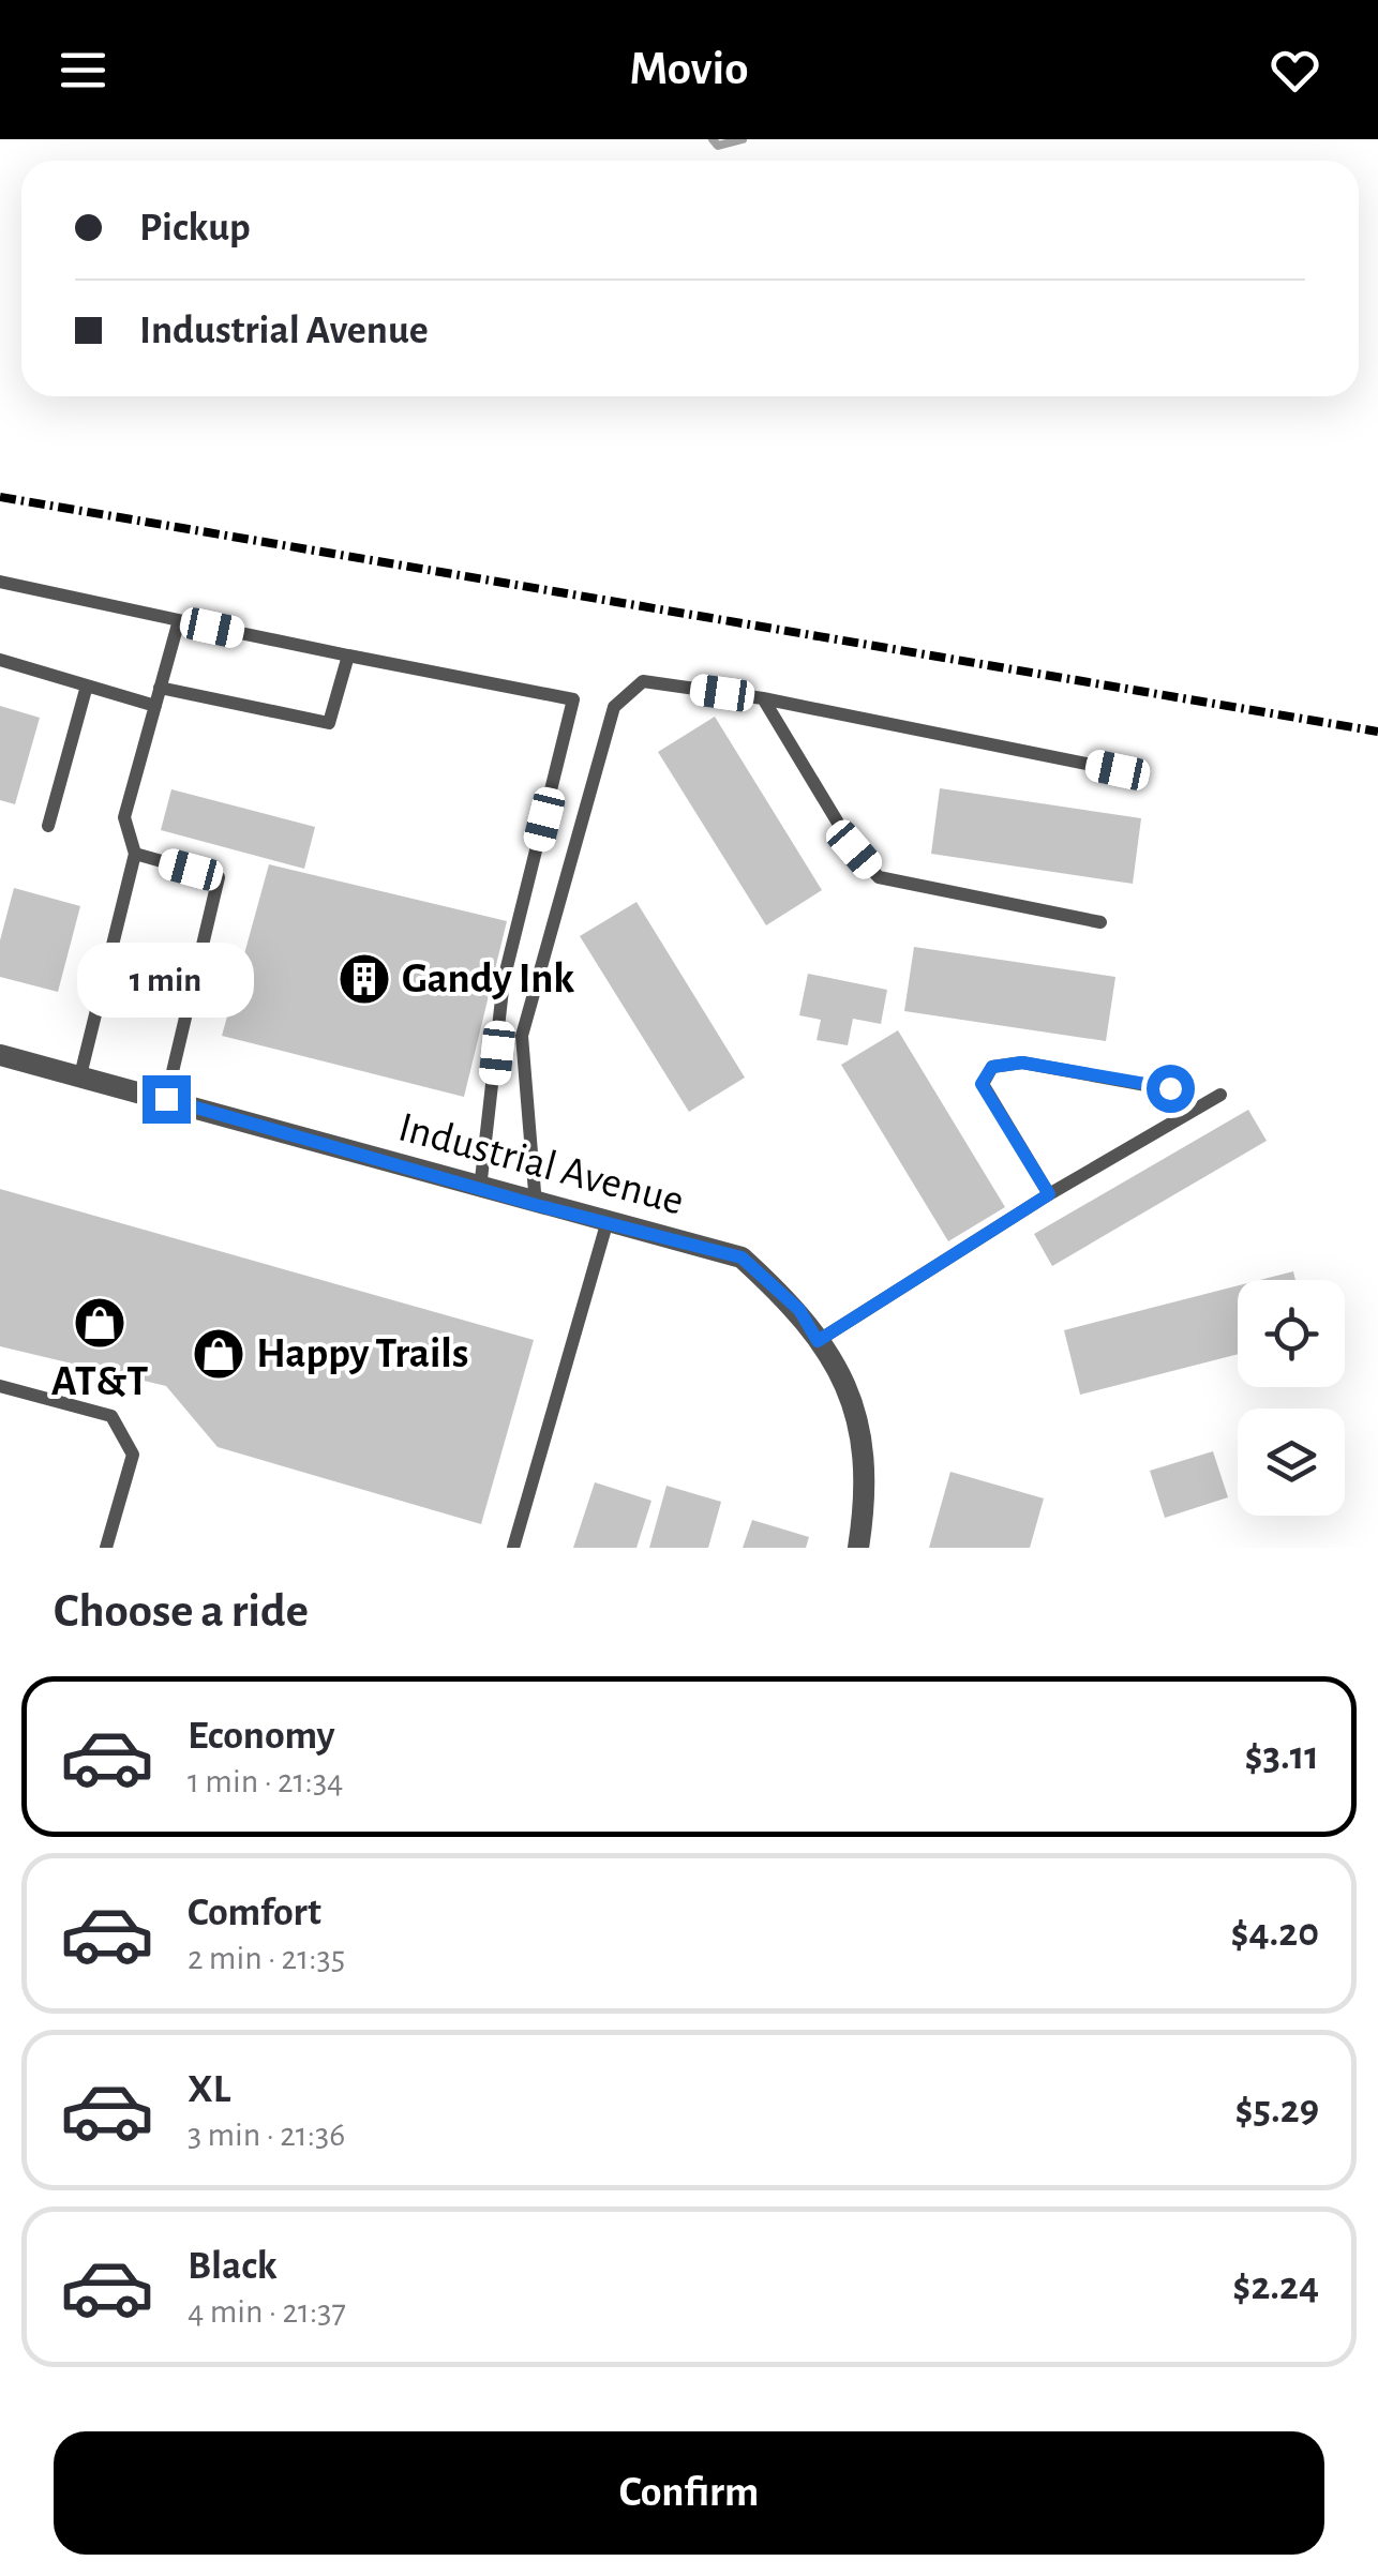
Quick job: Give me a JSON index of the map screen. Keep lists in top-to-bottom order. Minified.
{"streets":{"street":["Industrial Avenue"]},"places":{"building":["Gandy Ink"],"shop":["AT&T","Happy Trails"]},"page":{"header":"Movio","banner":["Pickup","Industrial Avenue"],"bubble":"1 min","heading":"Choose a ride","list":[{"name":"Economy","note":"1 min · 21:34","value":"$3.11"},{"name":"Comfort","note":"2 min · 21:35","value":"$4.20"},{"name":"XL","note":"3 min · 21:36","value":"$5.29"},{"name":"Black","note":"4 min · 21:37","value":"$2.24"}],"buttons":"Confirm"}}
